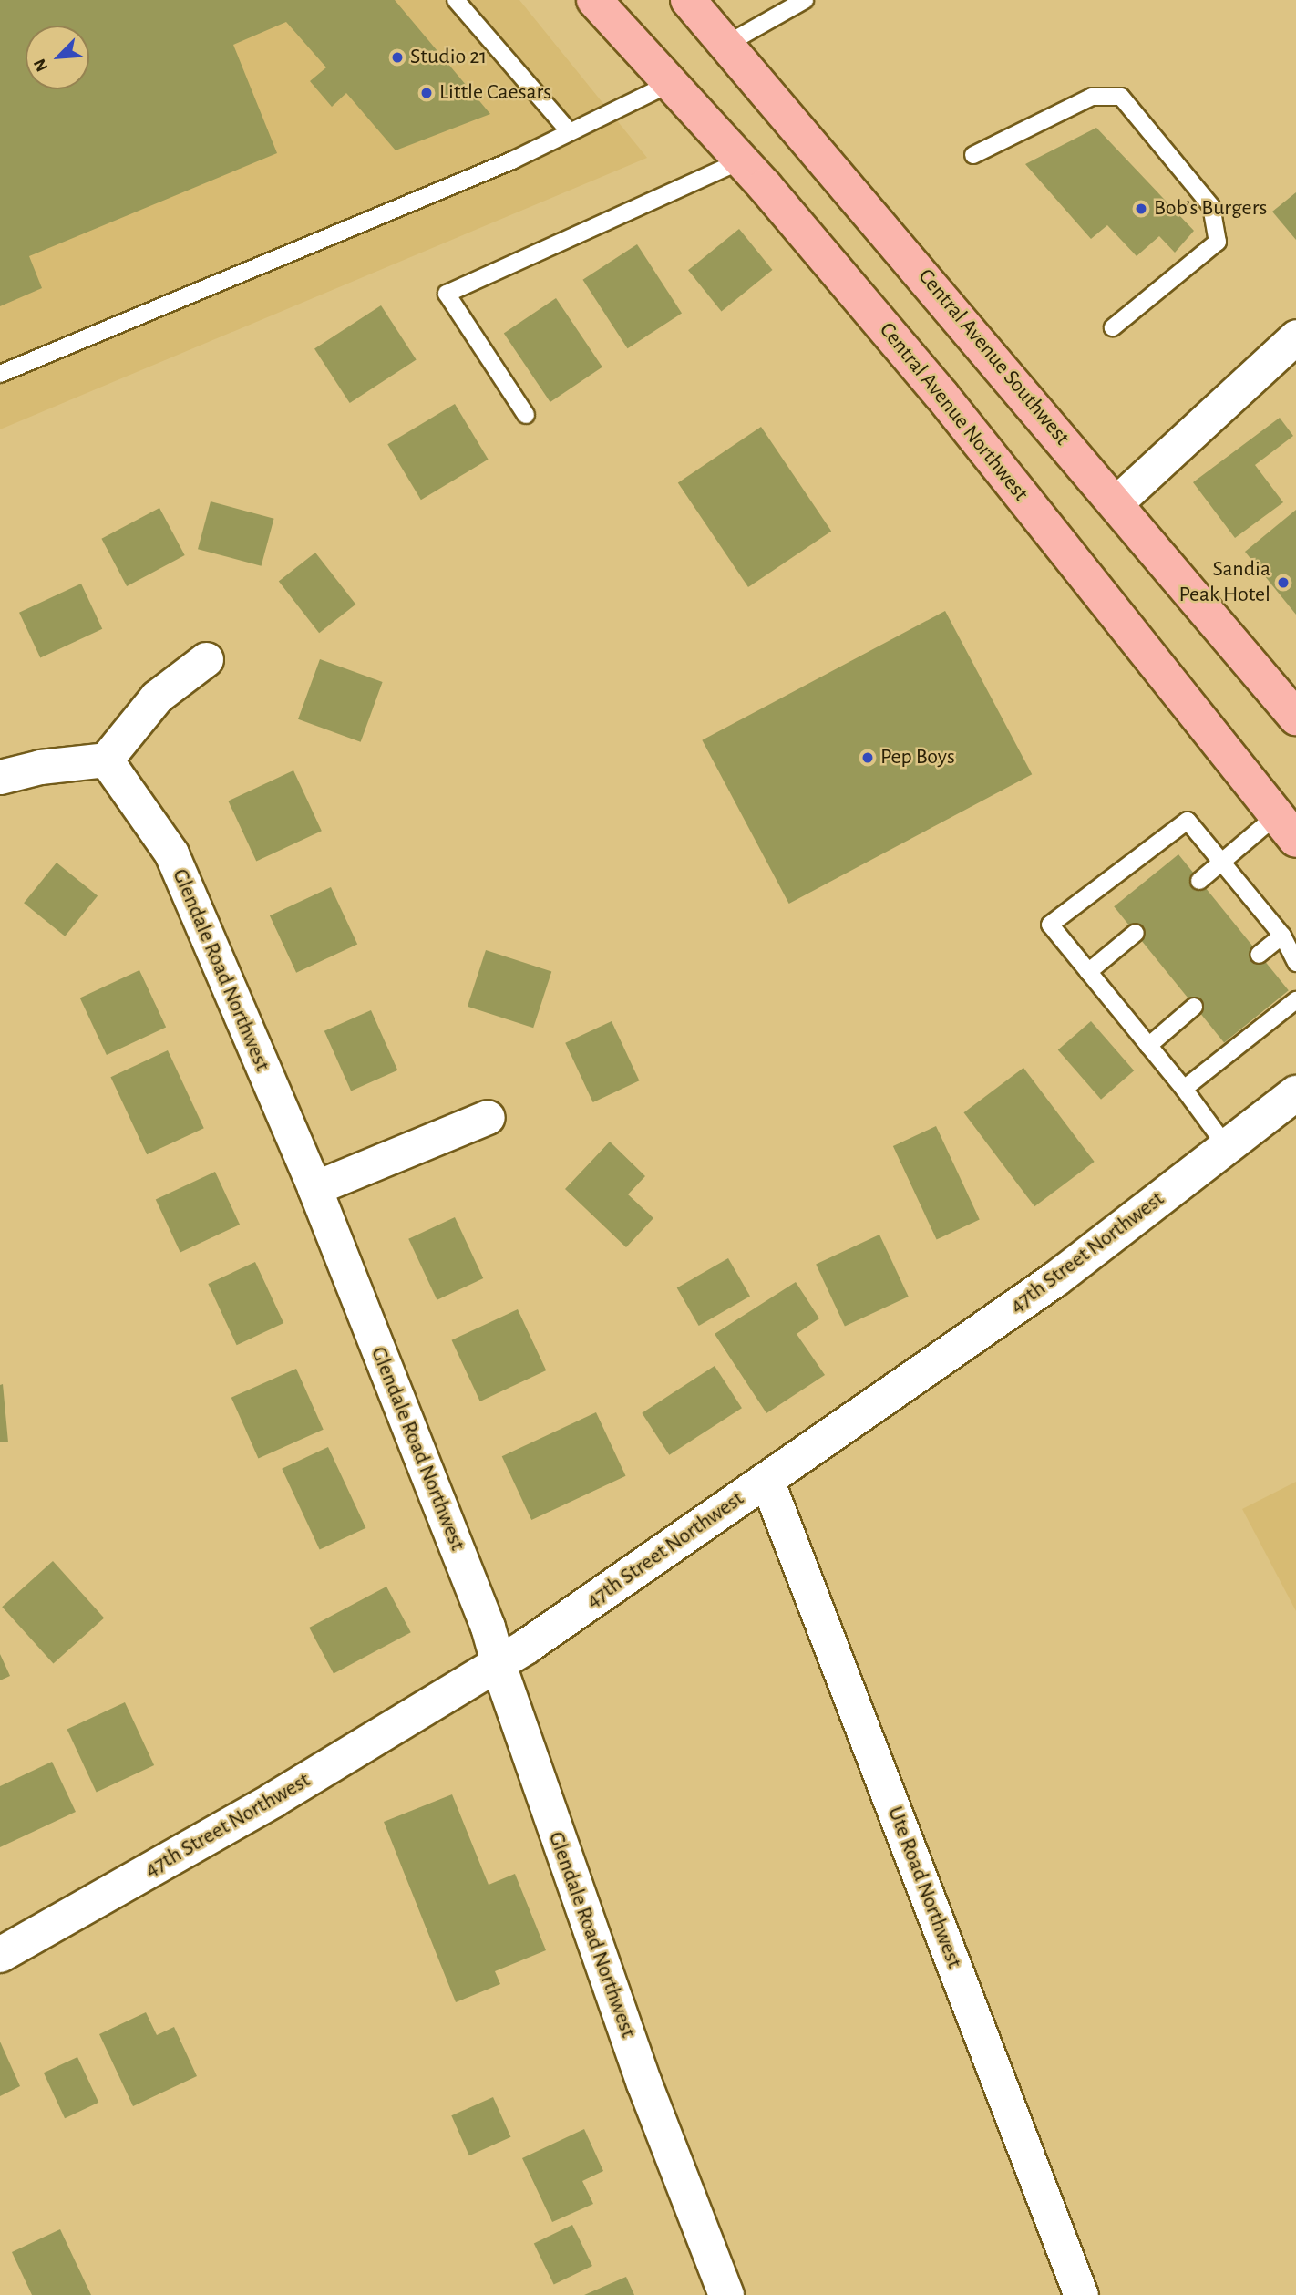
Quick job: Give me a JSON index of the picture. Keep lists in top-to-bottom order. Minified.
{"streets":{"main road":["Central Avenue Southwest","Central Avenue Northwest"],"street":["Glendale Road Northwest","47th Street Northwest","Ute Road Northwest"]},"crossings":[["Glendale Road Northwest","47th Street Northwest"],["47th Street Northwest","Ute Road Northwest"]],"places":["Studio 21","Little Caesars","Bob’s Burgers","Sandia Peak Hotel","Pep Boys"],"north":"bottom left"}
